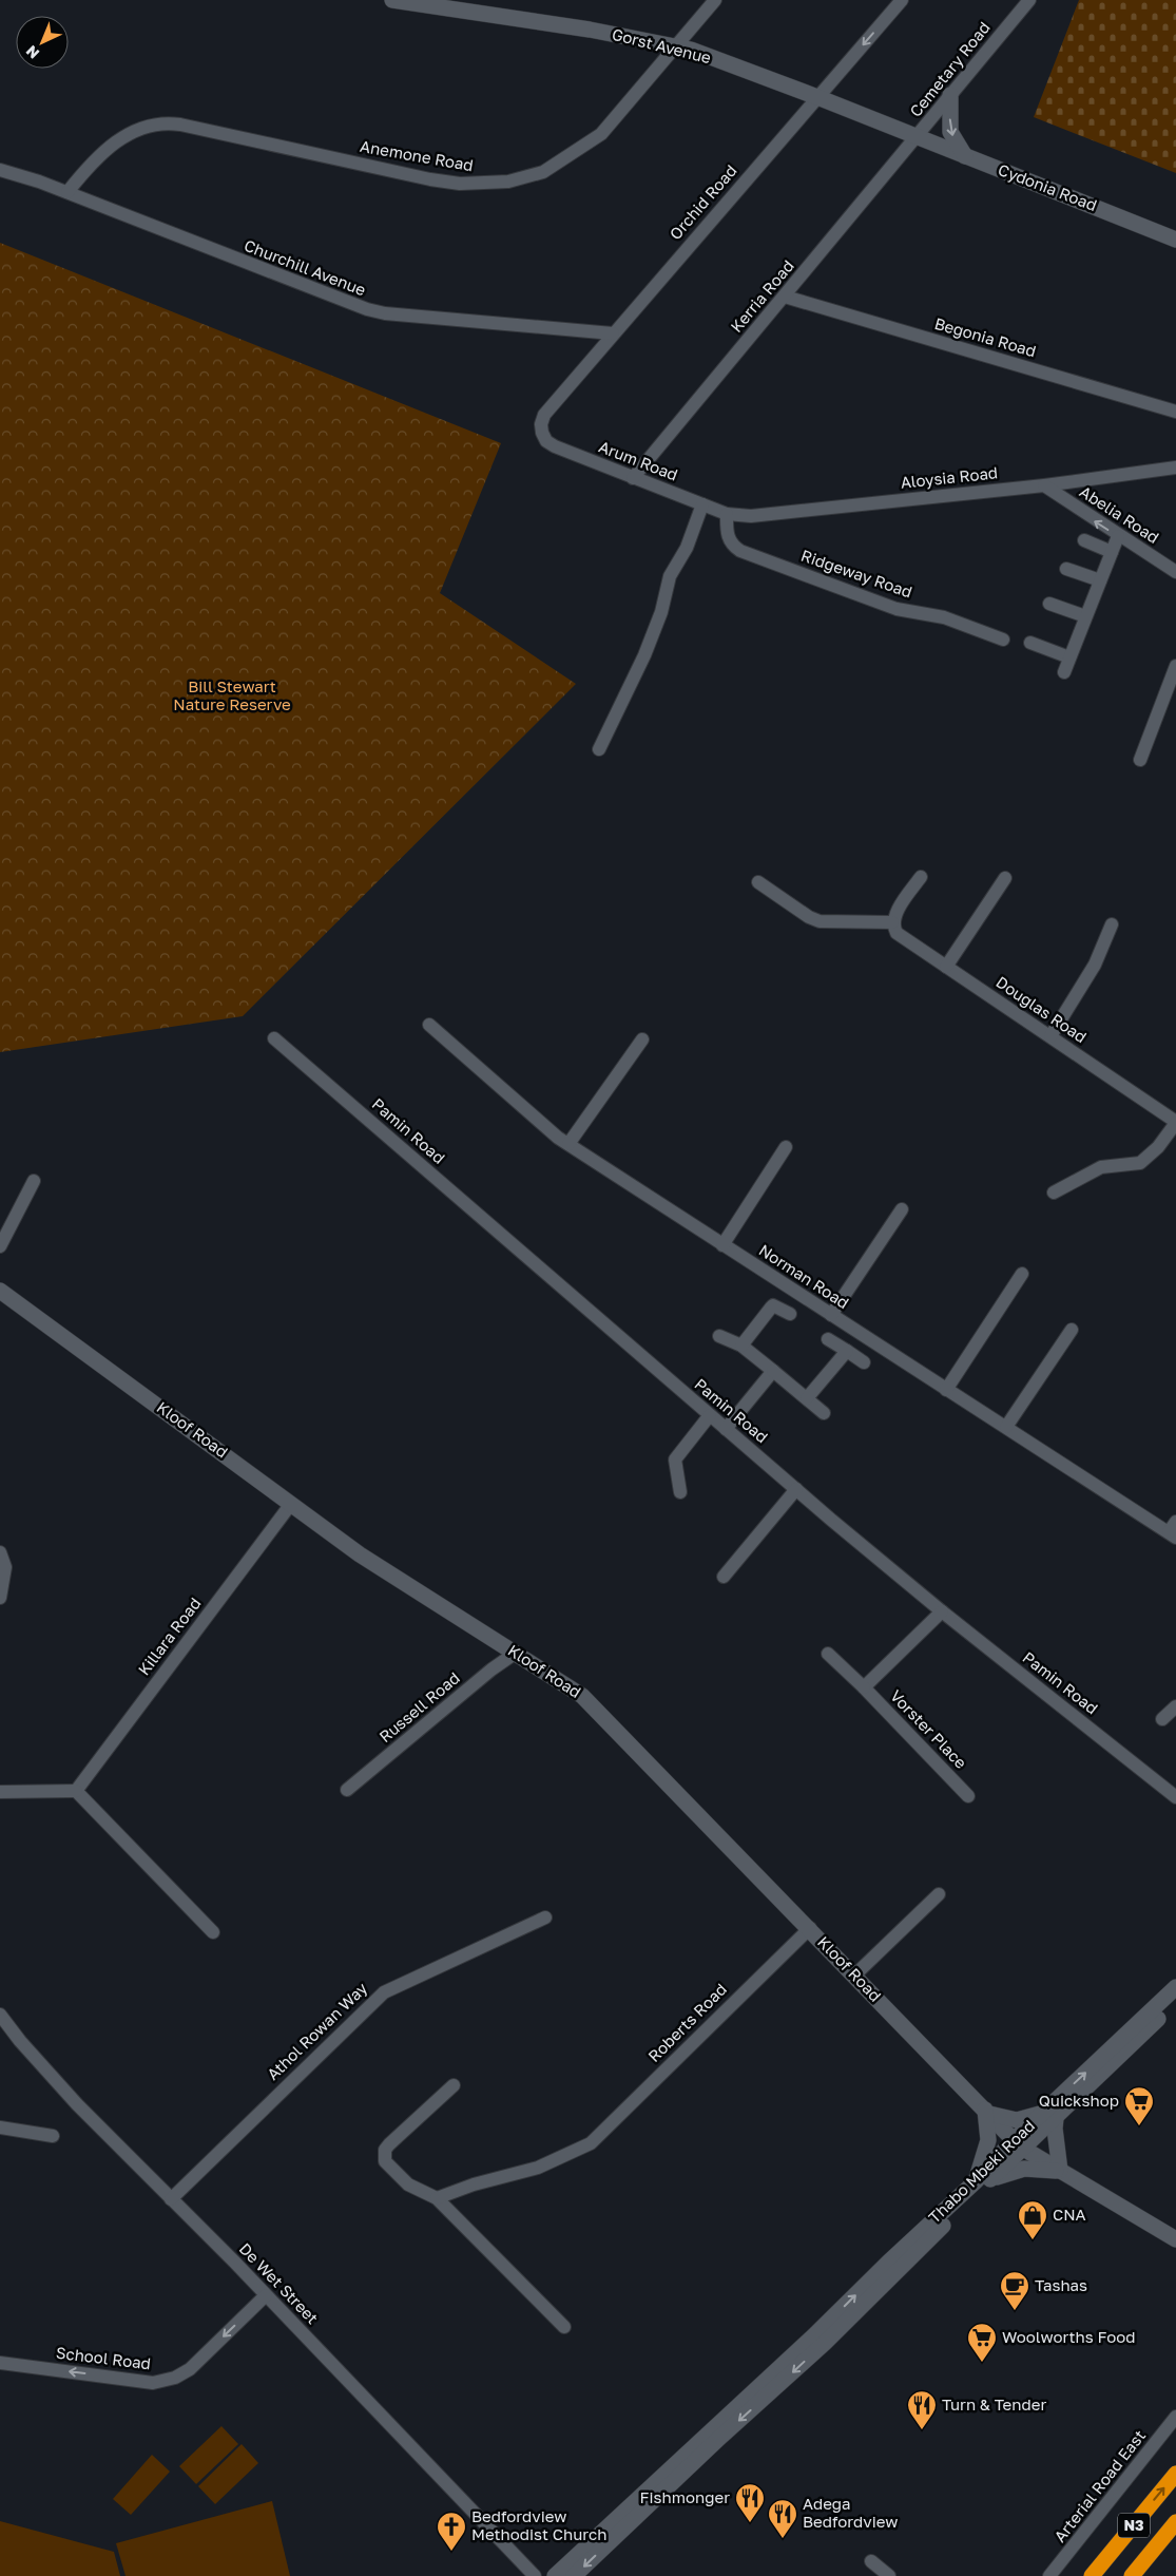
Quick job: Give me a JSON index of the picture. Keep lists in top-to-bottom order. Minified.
{"streets":{"highway":["N3"],"main road":["Gorst Avenue","Cydonia Road","Kloof Road","Thabo Mbeki Road"],"street":["Cemetary Road","Anemone Road","Orchid Road","Churchill Avenue","Kerria Road","Begonia Road","Arum Road","Aloysia Road","Abelia Road","Ridgeway Road","Douglas Road","Pamin Road","Norman Road","Killara Road","Russell Road","Vorster Place","Roberts Road","Athol Rowan Way","De Wet Street","School Road","Arterial Road East"]},"crossings":[["Gorst Avenue","Cemetary Road"],["Gorst Avenue","Anemone Road"],["Gorst Avenue","Cydonia Road"],["Gorst Avenue","Orchid Road"],["Gorst Avenue","Kerria Road"],["Cemetary Road","Cydonia Road"],["Cemetary Road","Kerria Road"],["Anemone Road","Churchill Avenue"],["Cydonia Road","Kerria Road"],["Orchid Road","Churchill Avenue"],["Orchid Road","Arum Road"],["Kerria Road","Begonia Road"],["Kerria Road","Arum Road"],["Arum Road","Aloysia Road"],["Arum Road","Ridgeway Road"],["Aloysia Road","Abelia Road"],["Aloysia Road","Ridgeway Road"],["Kloof Road","Killara Road"],["Kloof Road","Russell Road"],["Kloof Road","Roberts Road"],["Kloof Road","Thabo Mbeki Road"],["Athol Rowan Way","De Wet Street"],["De Wet Street","School Road"]],"one_way":["School Road"],"parks":["Bill Stewart Nature Reserve"],"places":{"supermarket":["Quickshop","Woolworths Food"],"shop":["CNA"],"cafe":["Tashas"],"restaurant":["Turn & Tender","Fishmonger","Adega Bedfordview"],"church":["Bedfordview Methodist Church"]},"north":"bottom left"}
